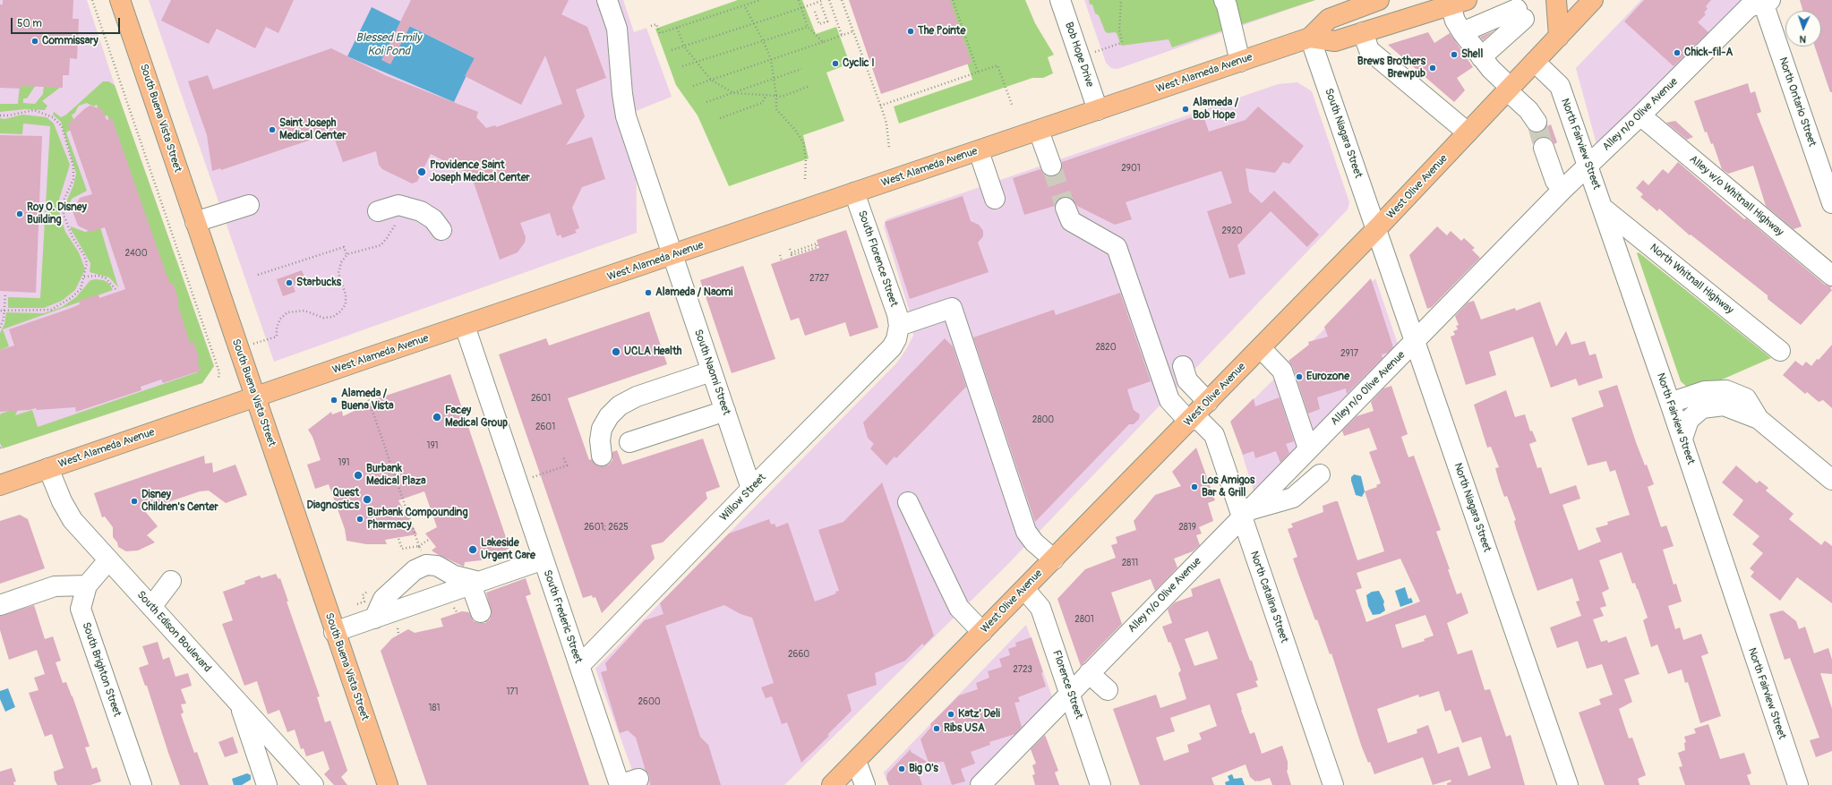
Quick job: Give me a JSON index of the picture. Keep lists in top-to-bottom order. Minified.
{"streets":{"main road":["West Alameda Avenue","South Buena Vista Street","West Olive Avenue"],"street":["Bob Hope Drive","North Ontario Street","Alley n/o Olive Avenue","South Niagara Street","North Fairview Street","Alley w/o Whitnall Highway","South Florence Street","North Whitnall Highway","South Naomi Street","Willow Street","North Niagara Street","North Catalina Street","South Frederic Street","South Edison Boulevard","South Brighton Street","Florence Street"]},"crossings":[["Bob Hope Drive","West Alameda Avenue"],["West Alameda Avenue","South Buena Vista Street"],["West Alameda Avenue","South Niagara Street"],["West Alameda Avenue","South Florence Street"],["West Alameda Avenue","South Naomi Street"],["West Alameda Avenue","South Frederic Street"],["West Alameda Avenue","South Edison Boulevard"],["North Ontario Street","Alley n/o Olive Avenue"],["Alley n/o Olive Avenue","North Fairview Street"],["Alley n/o Olive Avenue","Alley w/o Whitnall Highway"],["Alley n/o Olive Avenue","North Niagara Street"],["Alley n/o Olive Avenue","North Catalina Street"],["Alley n/o Olive Avenue","Florence Street"],["South Niagara Street","West Olive Avenue"],["South Niagara Street","North Niagara Street"],["North Fairview Street","West Olive Avenue"],["North Fairview Street","North Whitnall Highway"],["West Olive Avenue","North Niagara Street"],["West Olive Avenue","North Catalina Street"],["West Olive Avenue","Florence Street"],["South Florence Street","Willow Street"],["South Naomi Street","Willow Street"],["Willow Street","South Frederic Street"],["South Edison Boulevard","South Brighton Street"]],"water":["Blessed Emily Koi Pond"],"places":["The Pointe","Commissary","Chick-fil-A","Shell","Cyclic I","Brews Brothers Brewpub","Alameda / Bob Hope","Saint Joseph Medical Center","Providence Saint Joseph Medical Center","Roy O. Disney Building","Starbucks","Alameda / Naomi","UCLA Health","Eurozone","Alameda / Buena Vista","Facey Medical Group","Burbank Medical Plaza","Los Amigos Bar & Grill","Quest Diagnostics","Disney Children's Center","Burbank Compounding Pharmacy","Lakeside Urgent Care","Katz' Deli","Ribs USA","Big O's"],"house_numbers":["2901","2920","2400","2727","2820","2917","2601","2800","2601","191","191","2601; 2625","2819","2811","2801","2660","2723","171","2600","181"],"scale_bar":"50 m","north":"bottom"}
